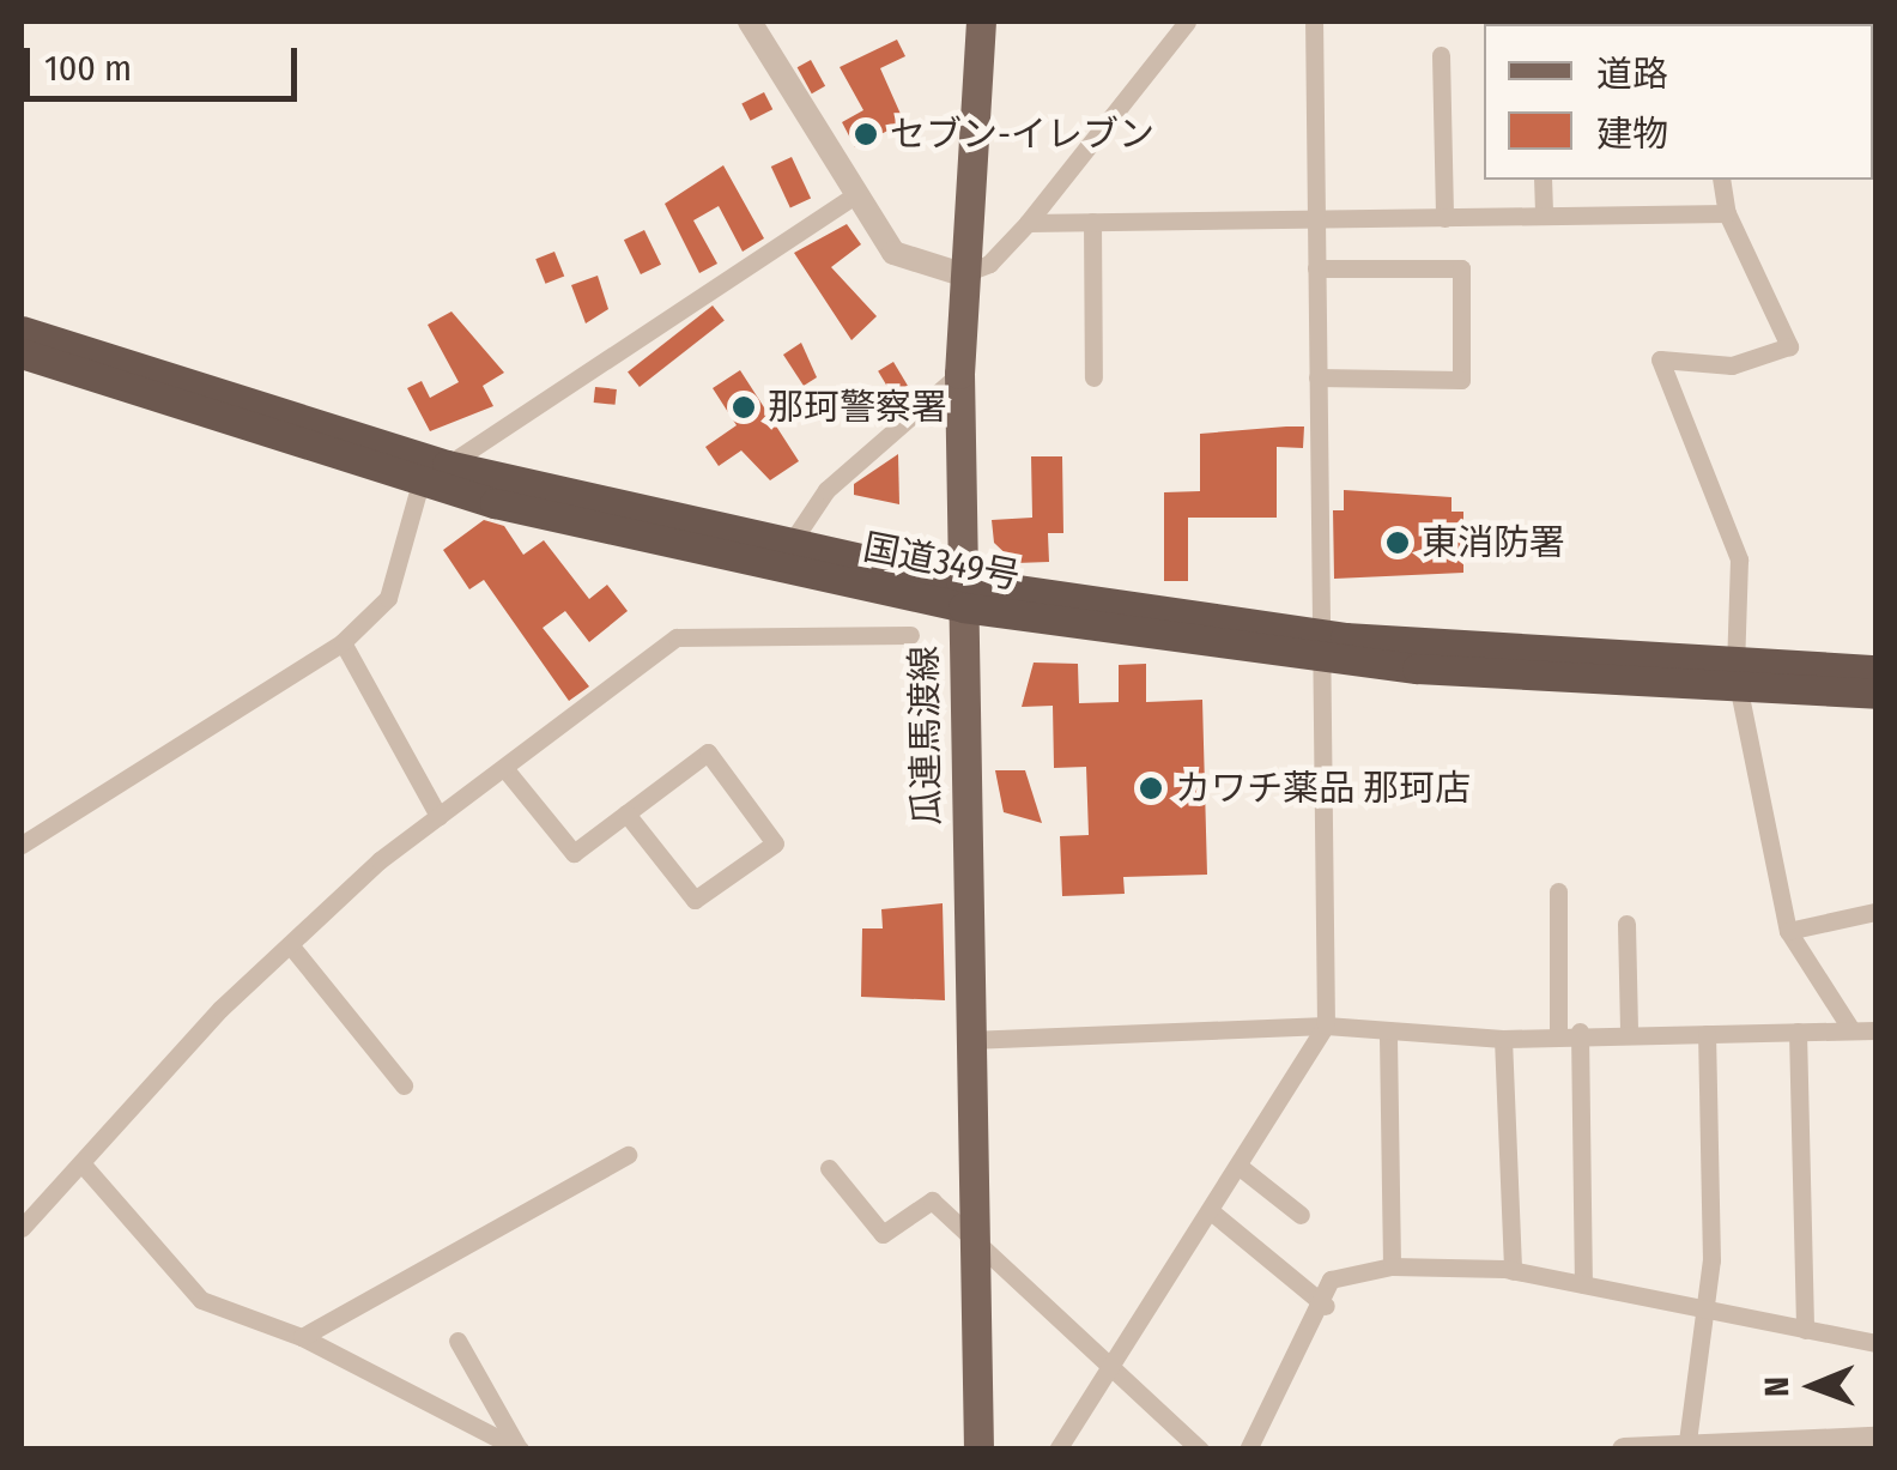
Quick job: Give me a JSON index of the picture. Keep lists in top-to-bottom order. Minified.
{"streets":{"highway":["国道349号"],"main road":["瓜連馬渡線"]},"crossings":[["国道349号","瓜連馬渡線"]],"places":["セブン-イレブン","那珂警察署","東消防署","カワチ薬品 那珂店"],"legend":["道路","建物"],"scale_bar":"100 m","north":"left"}
